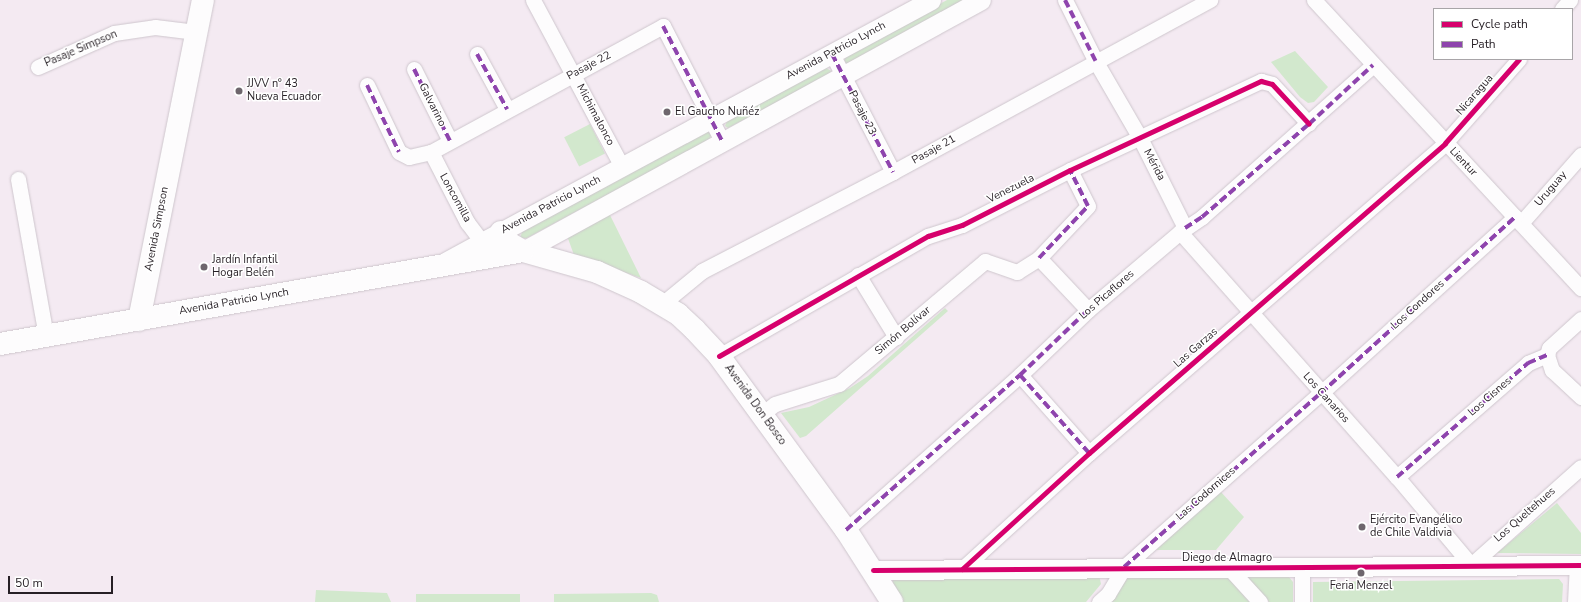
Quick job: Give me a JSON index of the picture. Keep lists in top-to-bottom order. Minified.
{"streets":{"main road":["Avenida Patricio Lynch","Avenida Simpson","Avenida Don Bosco"],"street":["Pasaje Simpson","Pasaje 22","Nicaragua","Galvarino","Pasaje 23","Michimalonco","Pasaje 21","Lientur","Mérida","Venezuela","Uruguay","Loncomilla","Los Picaflores","Los Condores","Simón Bolívar","Las Garzas","Los Cisnes","Los Canarios","Las Codornices","Los Queltehues","Diego de Almagro"]},"crossings":[["Pasaje Simpson","Avenida Simpson"],["Avenida Patricio Lynch","Pasaje 22"],["Avenida Patricio Lynch","Pasaje 23"],["Avenida Patricio Lynch","Michimalonco"],["Avenida Patricio Lynch","Loncomilla"],["Avenida Patricio Lynch","Avenida Simpson"],["Avenida Patricio Lynch","Avenida Don Bosco"],["Pasaje 22","Galvarino"],["Pasaje 22","Michimalonco"],["Pasaje 22","Loncomilla"],["Nicaragua","Lientur"],["Nicaragua","Las Garzas"],["Pasaje 23","Pasaje 21"],["Pasaje 21","Mérida"],["Pasaje 21","Avenida Don Bosco"],["Lientur","Uruguay"],["Lientur","Los Picaflores"],["Lientur","Los Condores"],["Lientur","Las Garzas"],["Mérida","Venezuela"],["Mérida","Los Picaflores"],["Mérida","Los Canarios"],["Venezuela","Los Picaflores"],["Venezuela","Simón Bolívar"],["Venezuela","Avenida Don Bosco"],["Uruguay","Los Condores"],["Los Picaflores","Los Canarios"],["Los Picaflores","Avenida Don Bosco"],["Los Condores","Los Canarios"],["Los Condores","Las Codornices"],["Simón Bolívar","Avenida Don Bosco"],["Las Garzas","Los Canarios"],["Las Garzas","Diego de Almagro"],["Los Cisnes","Los Canarios"],["Los Canarios","Las Codornices"],["Los Canarios","Los Queltehues"],["Los Canarios","Diego de Almagro"],["Avenida Don Bosco","Diego de Almagro"],["Las Codornices","Diego de Almagro"],["Los Queltehues","Diego de Almagro"]],"places":["JJVV n° 43 Nueva Ecuador","El Gaucho Nuñéz","Jardín Infantil Hogar Belén","Ejército Evangélico de Chile Valdivia","Feria Menzel"],"legend":["Cycle path","Path"],"scale_bar":"50 m"}
